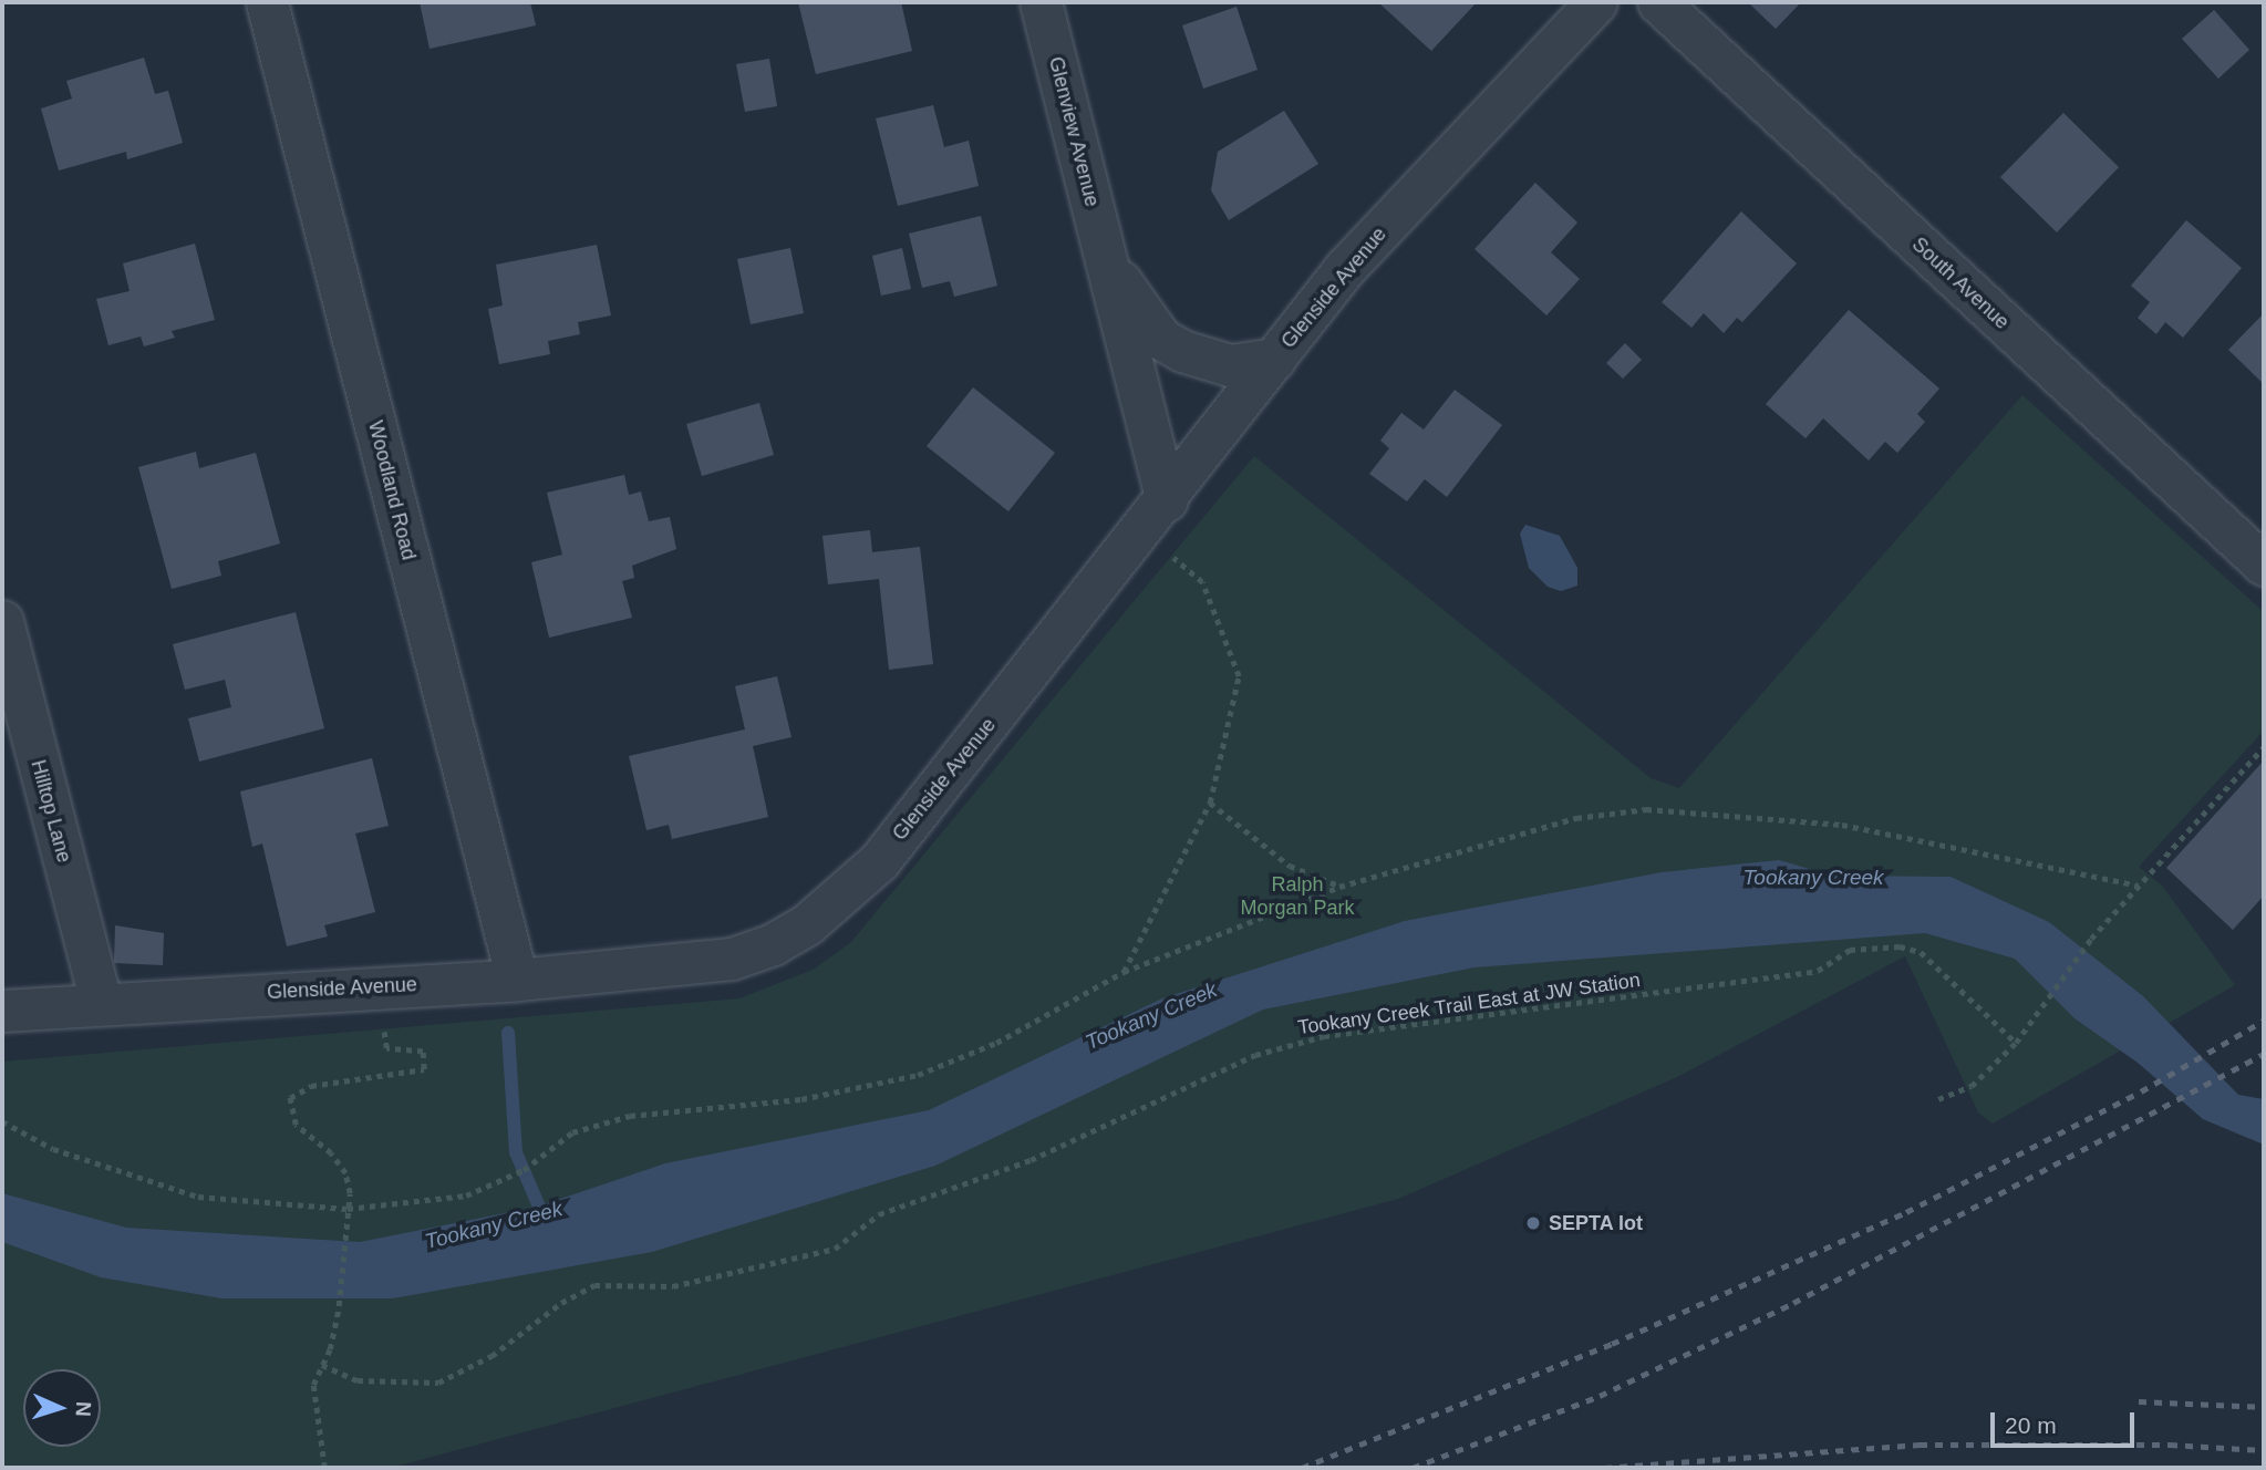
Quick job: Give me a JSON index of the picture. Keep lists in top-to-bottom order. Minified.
{"streets":{"street":["Glenview Avenue","South Avenue","Glenside Avenue","Woodland Road","Hilltop Lane"],"path":["Tookany Creek Trail East at JW Station"]},"crossings":[["Glenview Avenue","Glenside Avenue"],["Glenside Avenue","Woodland Road"],["Glenside Avenue","Hilltop Lane"]],"water":["Tookany Creek"],"parks":["Ralph Morgan Park"],"places":["SEPTA lot"],"scale_bar":"20 m","north":"right"}
